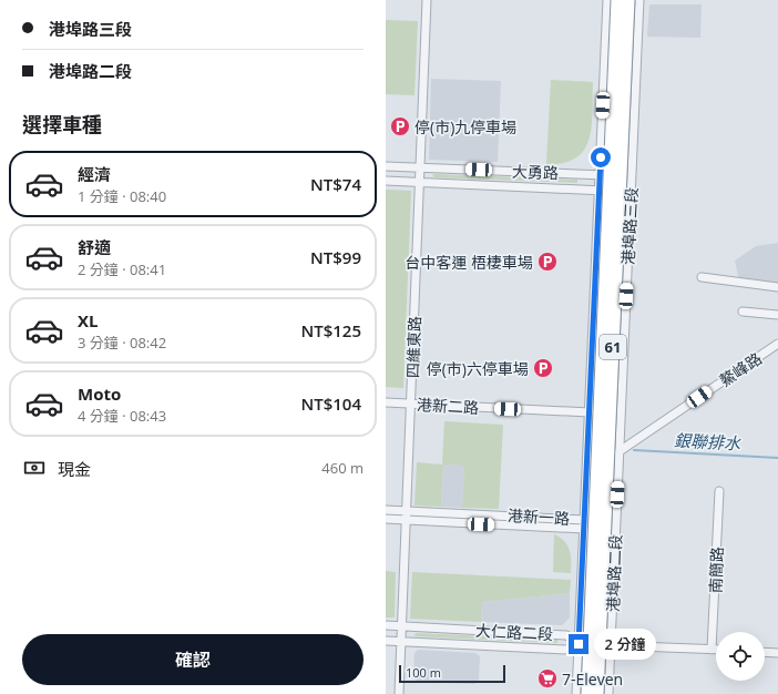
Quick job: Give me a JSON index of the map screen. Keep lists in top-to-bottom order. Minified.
{"streets":{"highway":["61"],"street":["大勇路","港埠路三段","四維東路","鰲峰路","港新二路","港新一路","南簡路","港埠路二段","大仁路二段"]},"crossings":[["大勇路","港埠路三段"],["大勇路","四維東路"],["港埠路三段","鰲峰路"],["港埠路三段","港新二路"],["港埠路三段","港埠路二段"],["四維東路","港新二路"],["四維東路","港新一路"],["四維東路","大仁路二段"],["鰲峰路","港埠路二段"],["港新一路","港埠路二段"],["港埠路二段","大仁路二段"]],"water":["銀聯排水"],"places":{"parking":["停(市)九停車場","台中客運 梧棲車場","停(市)六停車場"],"supermarket":["7-Eleven"]},"scale_bar":"100 m","page":{"banner":["港埠路三段","港埠路二段"],"heading":"選擇車種","list":[{"name":"經濟","note":"1 分鐘 · 08:40","value":"NT$74"},{"name":"舒適","note":"2 分鐘 · 08:41","value":"NT$99"},{"name":"XL","note":"3 分鐘 · 08:42","value":"NT$125"},{"name":"Moto","note":"4 分鐘 · 08:43","value":"NT$104"}],"pay":["現金","460 m"],"buttons":"確認","bubble":"2 分鐘","scale":"100 m"}}
